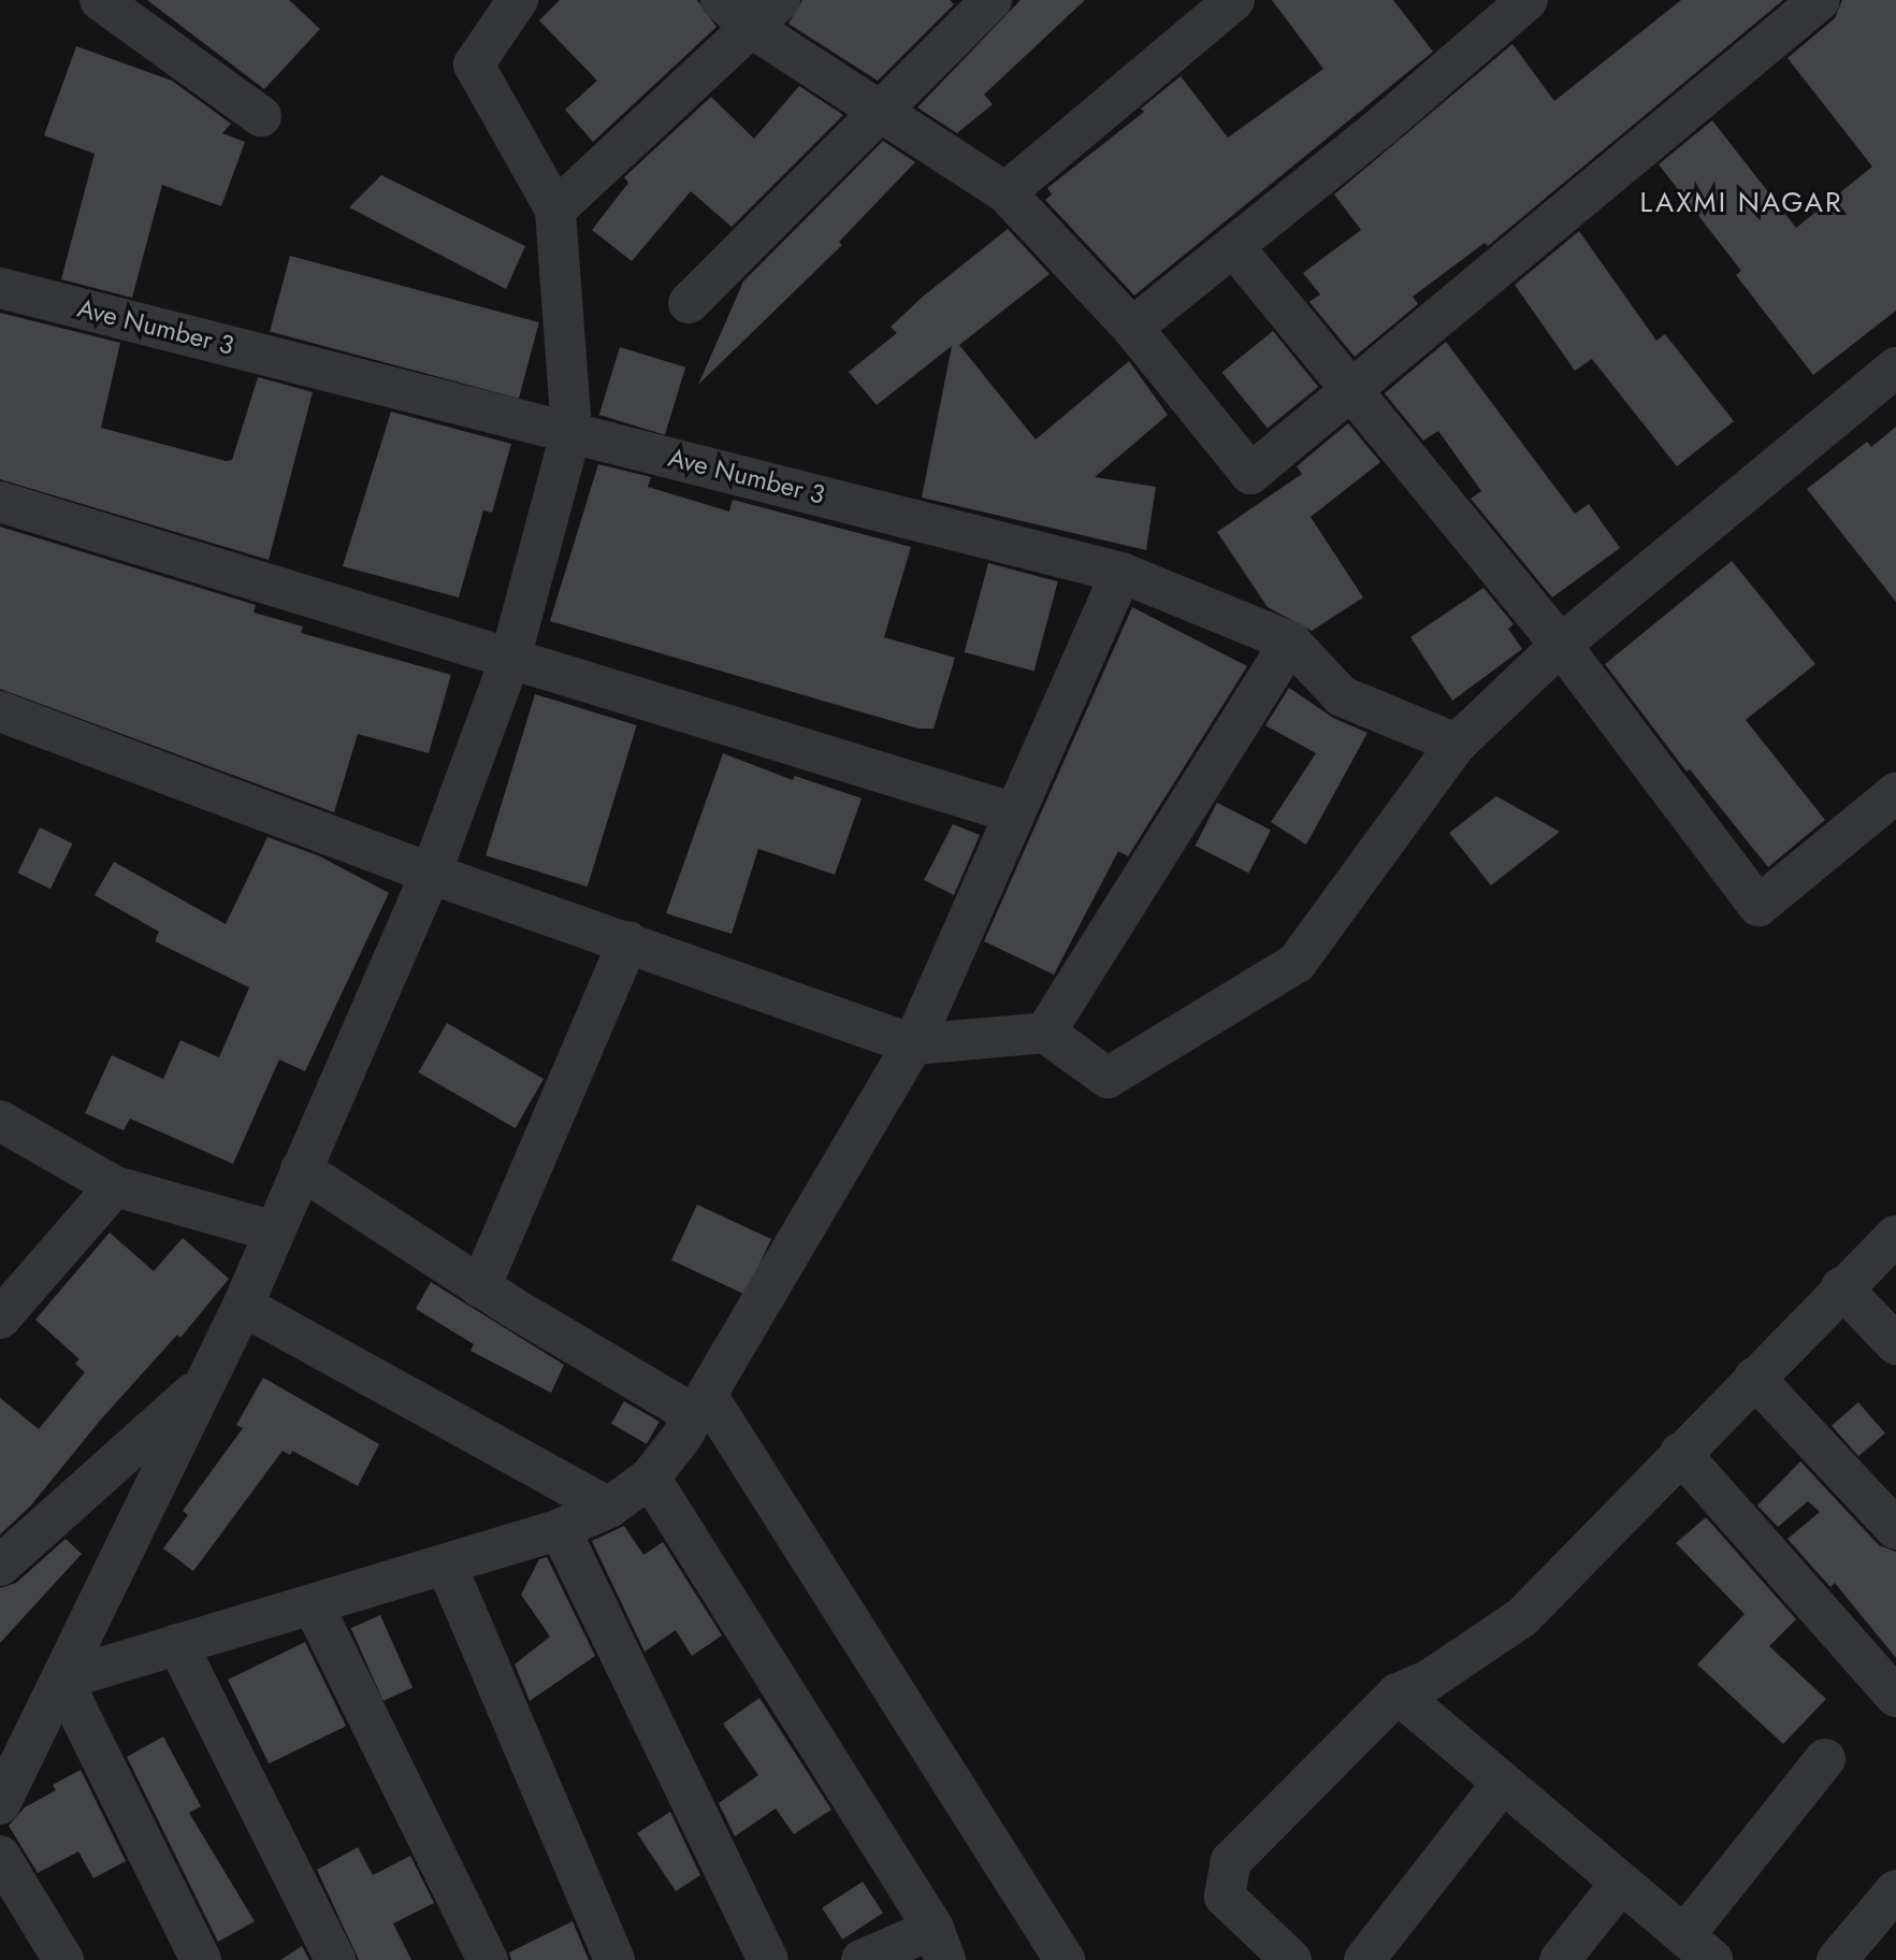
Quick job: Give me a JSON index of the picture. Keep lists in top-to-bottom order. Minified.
{"streets":{"street":["Ave Number 3"]},"districts":["LAXMI NAGAR"]}
